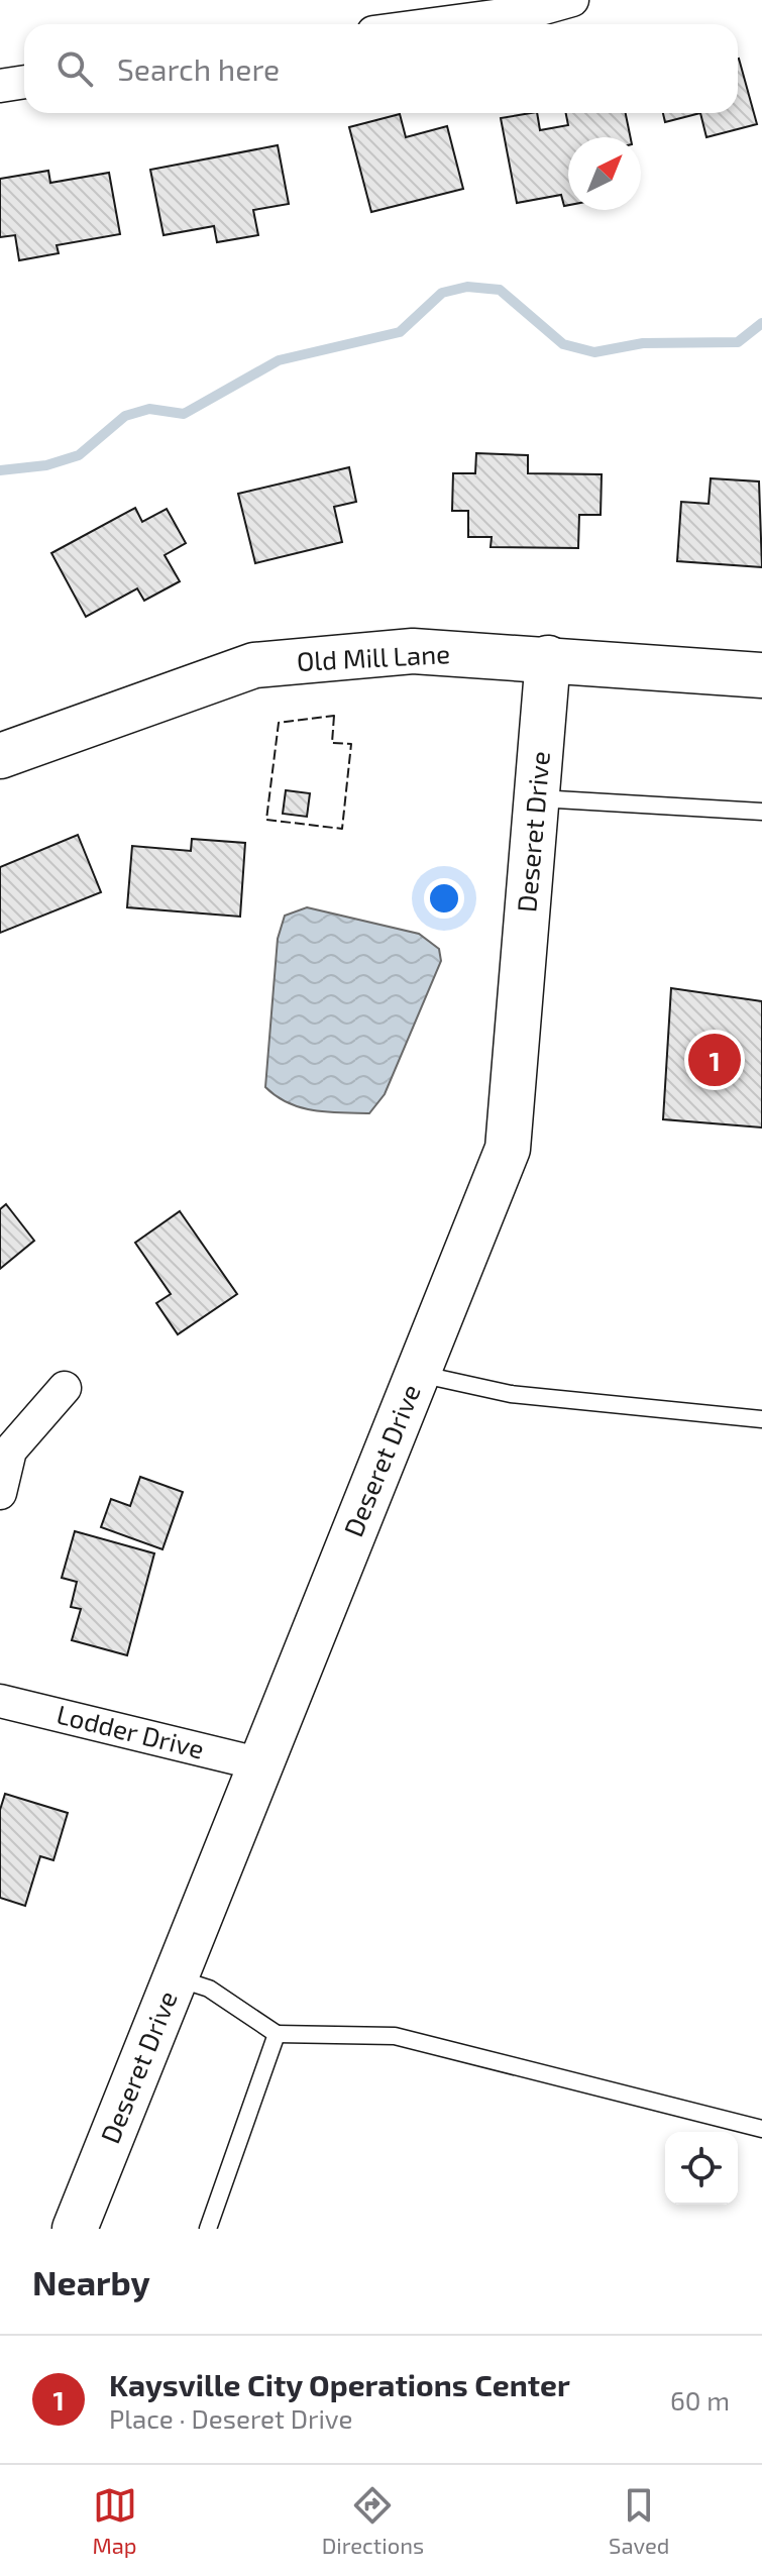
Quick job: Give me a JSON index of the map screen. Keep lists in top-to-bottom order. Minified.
{"streets":{"street":["Old Mill Lane","Deseret Drive","Lodder Drive"]},"crossings":[["Old Mill Lane","Deseret Drive"],["Deseret Drive","Lodder Drive"]],"north":"top right","page":{"search":"Search here","pins":"1","heading":"Nearby","list":[{"mark":"1","name":"Kaysville City Operations Center","note":"Place · Deseret Drive","value":"60 m"}],"nav":["Map","Directions","Saved"]}}
